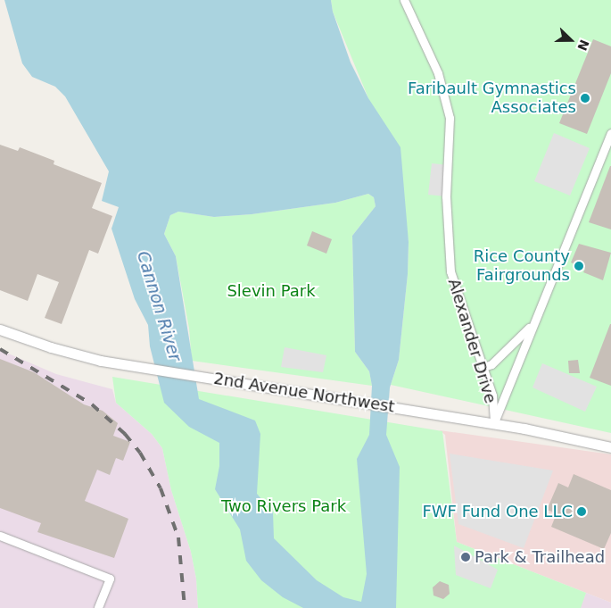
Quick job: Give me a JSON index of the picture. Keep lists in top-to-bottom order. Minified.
{"streets":{"street":["Alexander Drive","2nd Avenue Northwest"]},"crossings":[["Alexander Drive","2nd Avenue Northwest"]],"water":["Cannon River"],"parks":["Slevin Park","Two Rivers Park"],"places":["Faribault Gymnastics Associates","Rice County Fairgrounds","FWF Fund One LLC","Park & Trailhead"],"north":"right"}
